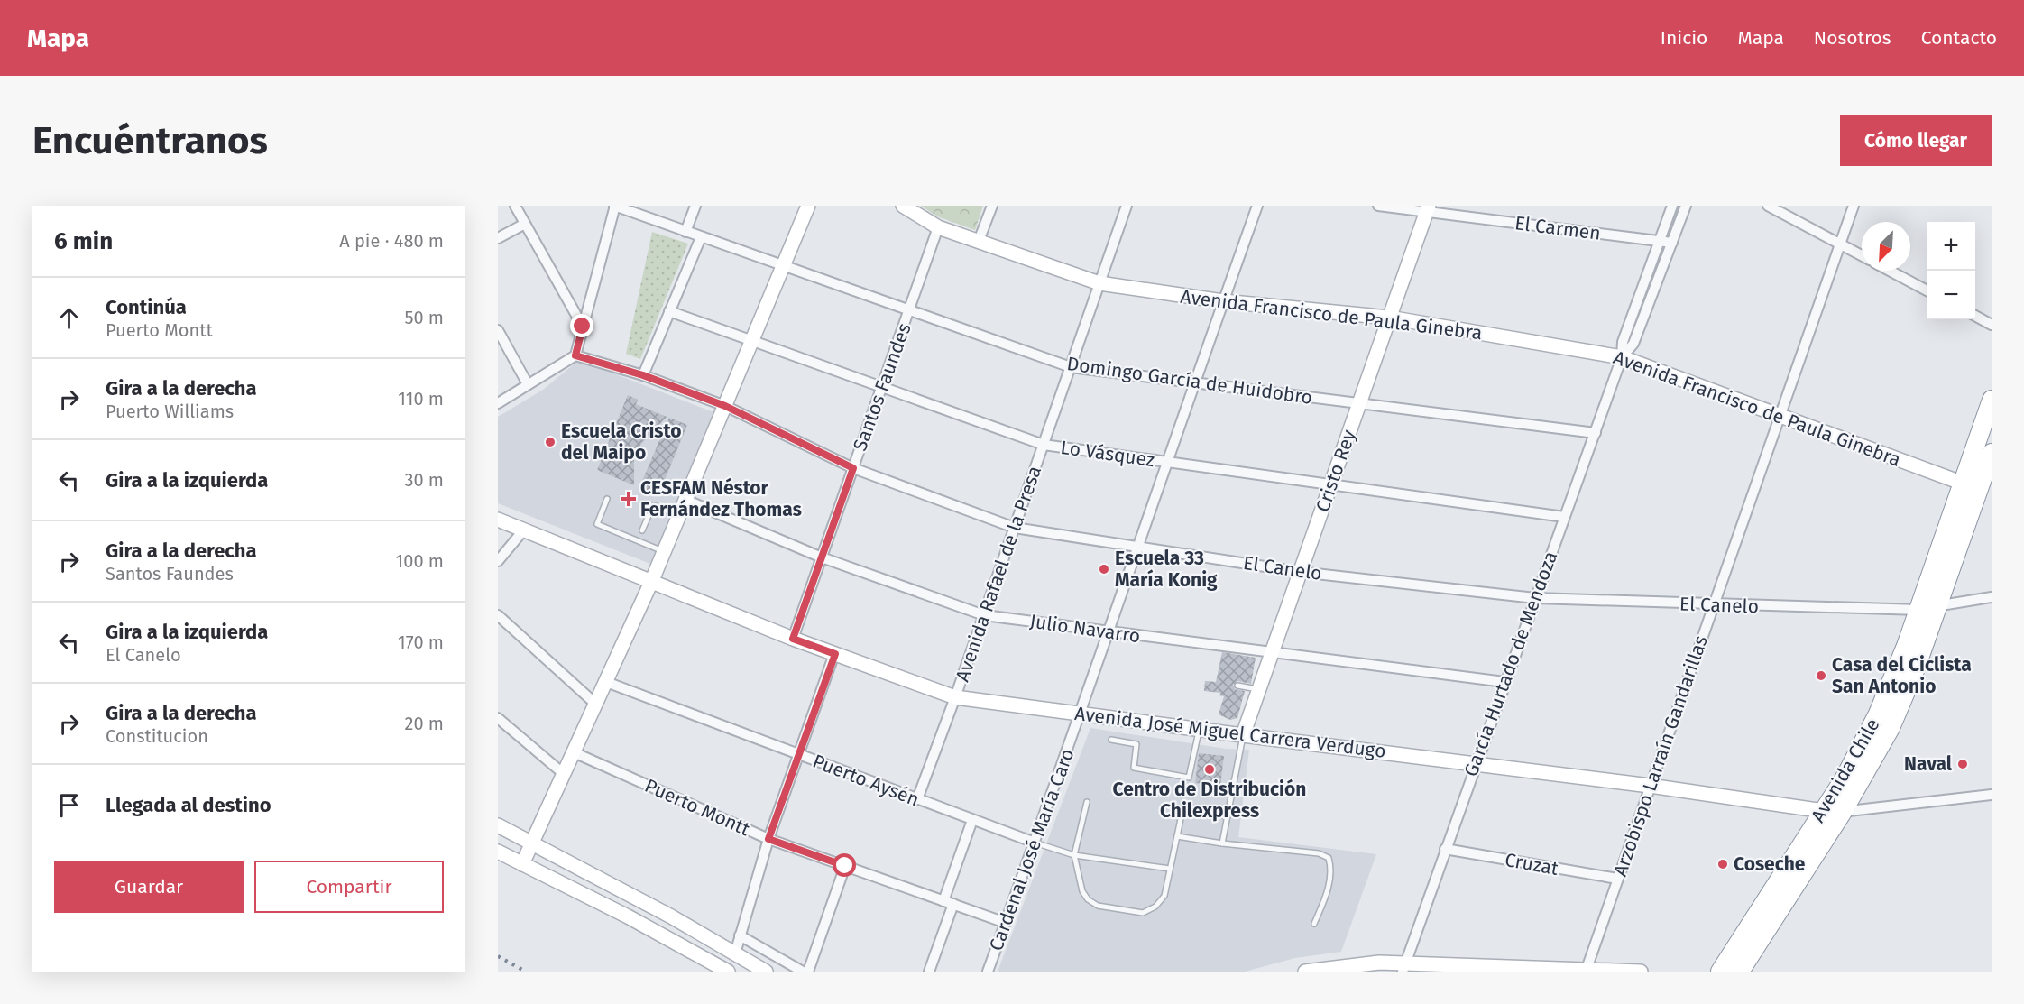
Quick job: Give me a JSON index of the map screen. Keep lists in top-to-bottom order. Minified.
{"streets":{"highway":["Avenida Chile"],"street":["El Carmen","Avenida Francisco de Paula Ginebra","Domingo García de Huidobro","Santos Faundes","Lo Vásquez","Cristo Rey","El Canelo","Avenida Rafael de la Presa","Julio Navarro","García Hurtado de Mendoza","Avenida José Miguel Carrera Verdugo","Arzobispo Larraín Gandarillas","Puerto Aysén","Puerto Montt","Cardenal José María Caro","Cruzat"]},"crossings":[["El Carmen","Cristo Rey"],["El Carmen","García Hurtado de Mendoza"],["Avenida Francisco de Paula Ginebra","Santos Faundes"],["Avenida Francisco de Paula Ginebra","Cristo Rey"],["Avenida Francisco de Paula Ginebra","Avenida Rafael de la Presa"],["Avenida Francisco de Paula Ginebra","García Hurtado de Mendoza"],["Avenida Francisco de Paula Ginebra","Arzobispo Larraín Gandarillas"],["Avenida Francisco de Paula Ginebra","Avenida Chile"],["Avenida Francisco de Paula Ginebra","Cardenal José María Caro"],["Domingo García de Huidobro","Santos Faundes"],["Domingo García de Huidobro","Cristo Rey"],["Domingo García de Huidobro","Avenida Rafael de la Presa"],["Domingo García de Huidobro","García Hurtado de Mendoza"],["Domingo García de Huidobro","Cardenal José María Caro"],["Santos Faundes","Lo Vásquez"],["Santos Faundes","El Canelo"],["Santos Faundes","Julio Navarro"],["Santos Faundes","Avenida José Miguel Carrera Verdugo"],["Lo Vásquez","Cristo Rey"],["Lo Vásquez","Avenida Rafael de la Presa"],["Lo Vásquez","García Hurtado de Mendoza"],["Lo Vásquez","Cardenal José María Caro"],["Cristo Rey","El Canelo"],["Cristo Rey","Julio Navarro"],["Cristo Rey","Avenida José Miguel Carrera Verdugo"],["El Canelo","Avenida Rafael de la Presa"],["El Canelo","García Hurtado de Mendoza"],["El Canelo","Arzobispo Larraín Gandarillas"],["El Canelo","Avenida Chile"],["El Canelo","Cardenal José María Caro"],["Avenida Rafael de la Presa","Julio Navarro"],["Avenida Rafael de la Presa","Avenida José Miguel Carrera Verdugo"],["Avenida Rafael de la Presa","Puerto Aysén"],["Julio Navarro","García Hurtado de Mendoza"],["Julio Navarro","Cardenal José María Caro"],["García Hurtado de Mendoza","Avenida José Miguel Carrera Verdugo"],["García Hurtado de Mendoza","Cruzat"],["Avenida José Miguel Carrera Verdugo","Arzobispo Larraín Gandarillas"],["Avenida José Miguel Carrera Verdugo","Avenida Chile"],["Avenida José Miguel Carrera Verdugo","Cardenal José María Caro"],["Arzobispo Larraín Gandarillas","Cruzat"],["Puerto Aysén","Cardenal José María Caro"],["Puerto Montt","Cardenal José María Caro"]],"places":{"other":["Escuela Cristo del Maipo","Escuela 33 María Konig","Casa del Ciclista San Antonio","Naval","Centro de Distribución Chilexpress","Coseche"],"health":["CESFAM Néstor Fernández Thomas"]},"north":"bottom left","page":{"header":"Mapa","nav":["Inicio","Mapa","Nosotros","Contacto"],"buttons":["Cómo llegar",["Guardar","Compartir"]],"title":"Encuéntranos","heading":["6 min","A pie · 480 m"],"map_buttons":["+","−"],"list":[["Continúa","Puerto Montt","50 m"],["Gira a la derecha","Puerto Williams","110 m"],["Gira a la izquierda","30 m"],["Gira a la derecha","Santos Faundes","100 m"],["Gira a la izquierda","El Canelo","170 m"],["Gira a la derecha","Constitucion","20 m"],"Llegada al destino"]}}
